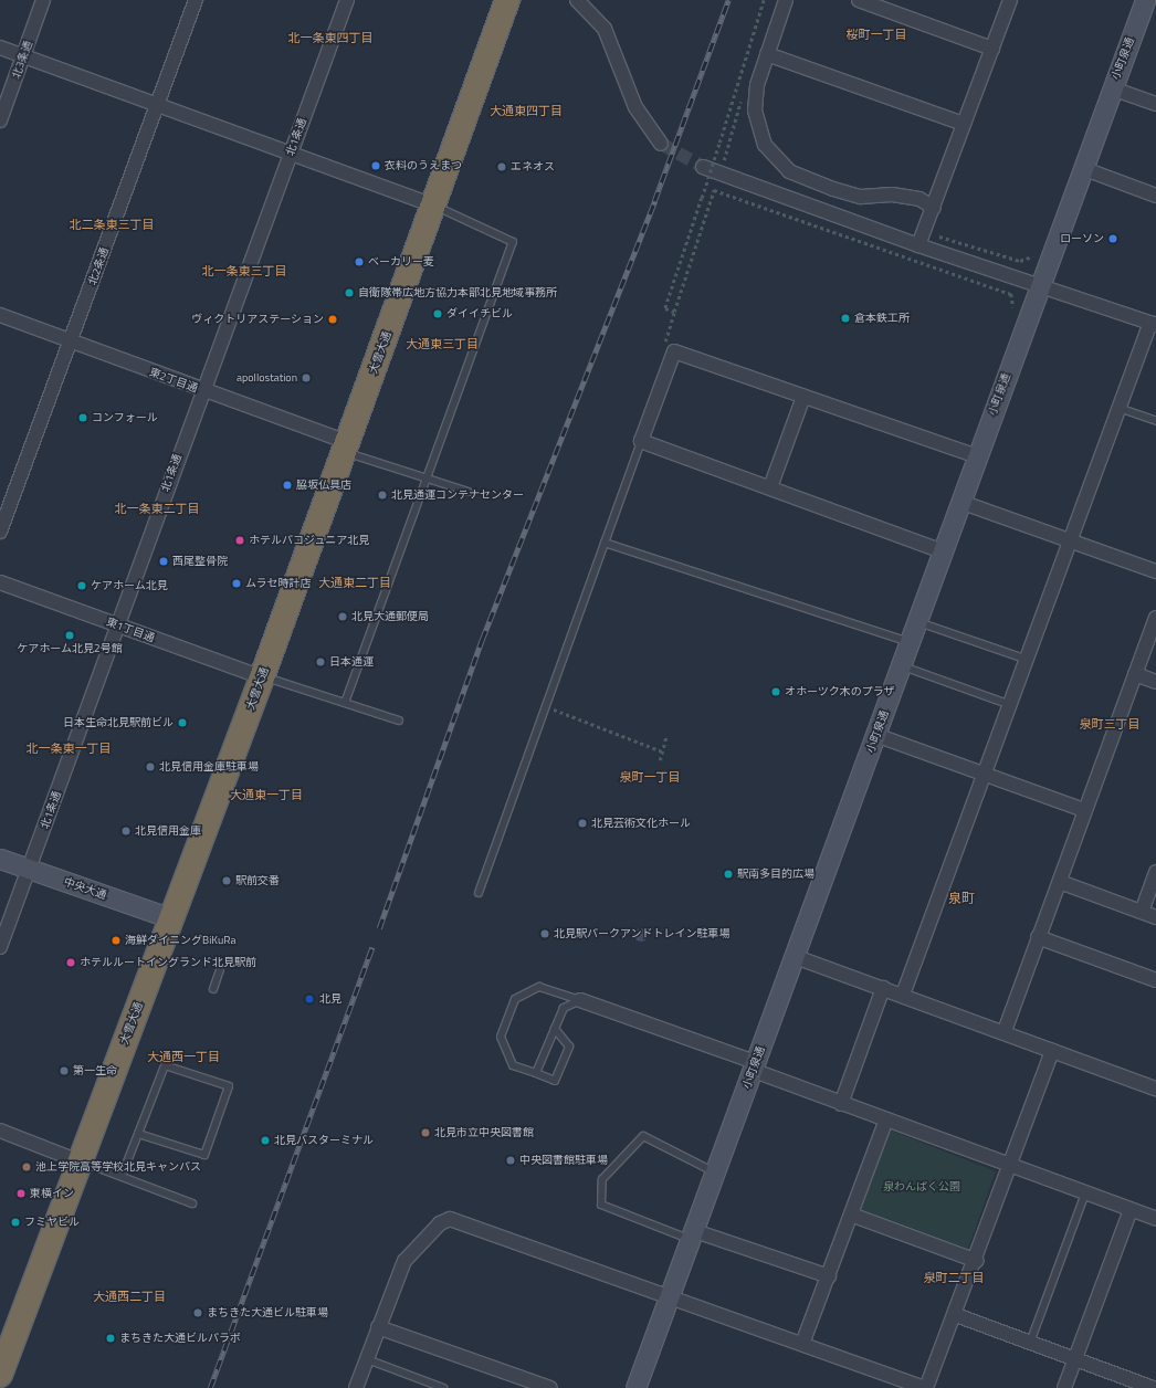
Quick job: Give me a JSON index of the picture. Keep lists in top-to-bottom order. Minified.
{"streets":{"highway":["大雪大通"],"street":["小町泉通","北3条通","北1条通","北2条通","東2丁目通","東1丁目通","中央大通"]},"crossings":[["北1条通","東2丁目通"],["北1条通","東1丁目通"],["北1条通","中央大通"],["北2条通","東2丁目通"],["大雪大通","東2丁目通"],["大雪大通","東1丁目通"],["大雪大通","中央大通"]],"districts":["桜町一丁目","北一条東四丁目","大通東四丁目","北二条東三丁目","北一条東三丁目","大通東三丁目","北一条東二丁目","大通東二丁目","泉町三丁目","北一条東一丁目","泉町一丁目","大通東一丁目","泉町","大通西一丁目","泉町二丁目","大通西二丁目"],"parks":["泉わんぱく公園"],"places":["衣料のうえまつ","エネオス","ローソン","ベーカリー麦","自衛隊帯広地方協力本部北見地域事務所","ダイイチビル","倉本鉄工所","ヴィクトリアステーション","apollostation","コンフォール","脇坂仏具店","北見通運コンテナセンター","ホテルパコジュニア北見","西尾整骨院","ムラセ時計店","ケアホーム北見","北見大通郵便局","ケアホーム北見2号館","日本通運","オホーツク木のプラザ","日本生命北見駅前ビル","北見信用金庫駐車場","北見芸術文化ホール","北見信用金庫","駅南多目的広場","駅前交番","北見駅パークアンドトレイン駐車場","海鮮ダイニングBiKuRa","ホテルルートイングランド北見駅前","北見","第一生命","北見市立中央図書館","北見バスターミナル","中央図書館駐車場","池上学院高等学校北見キャンパス","東横イン","フミヤビル","まちきた大通ビル駐車場","まちきた大通ビルパラボ"]}
